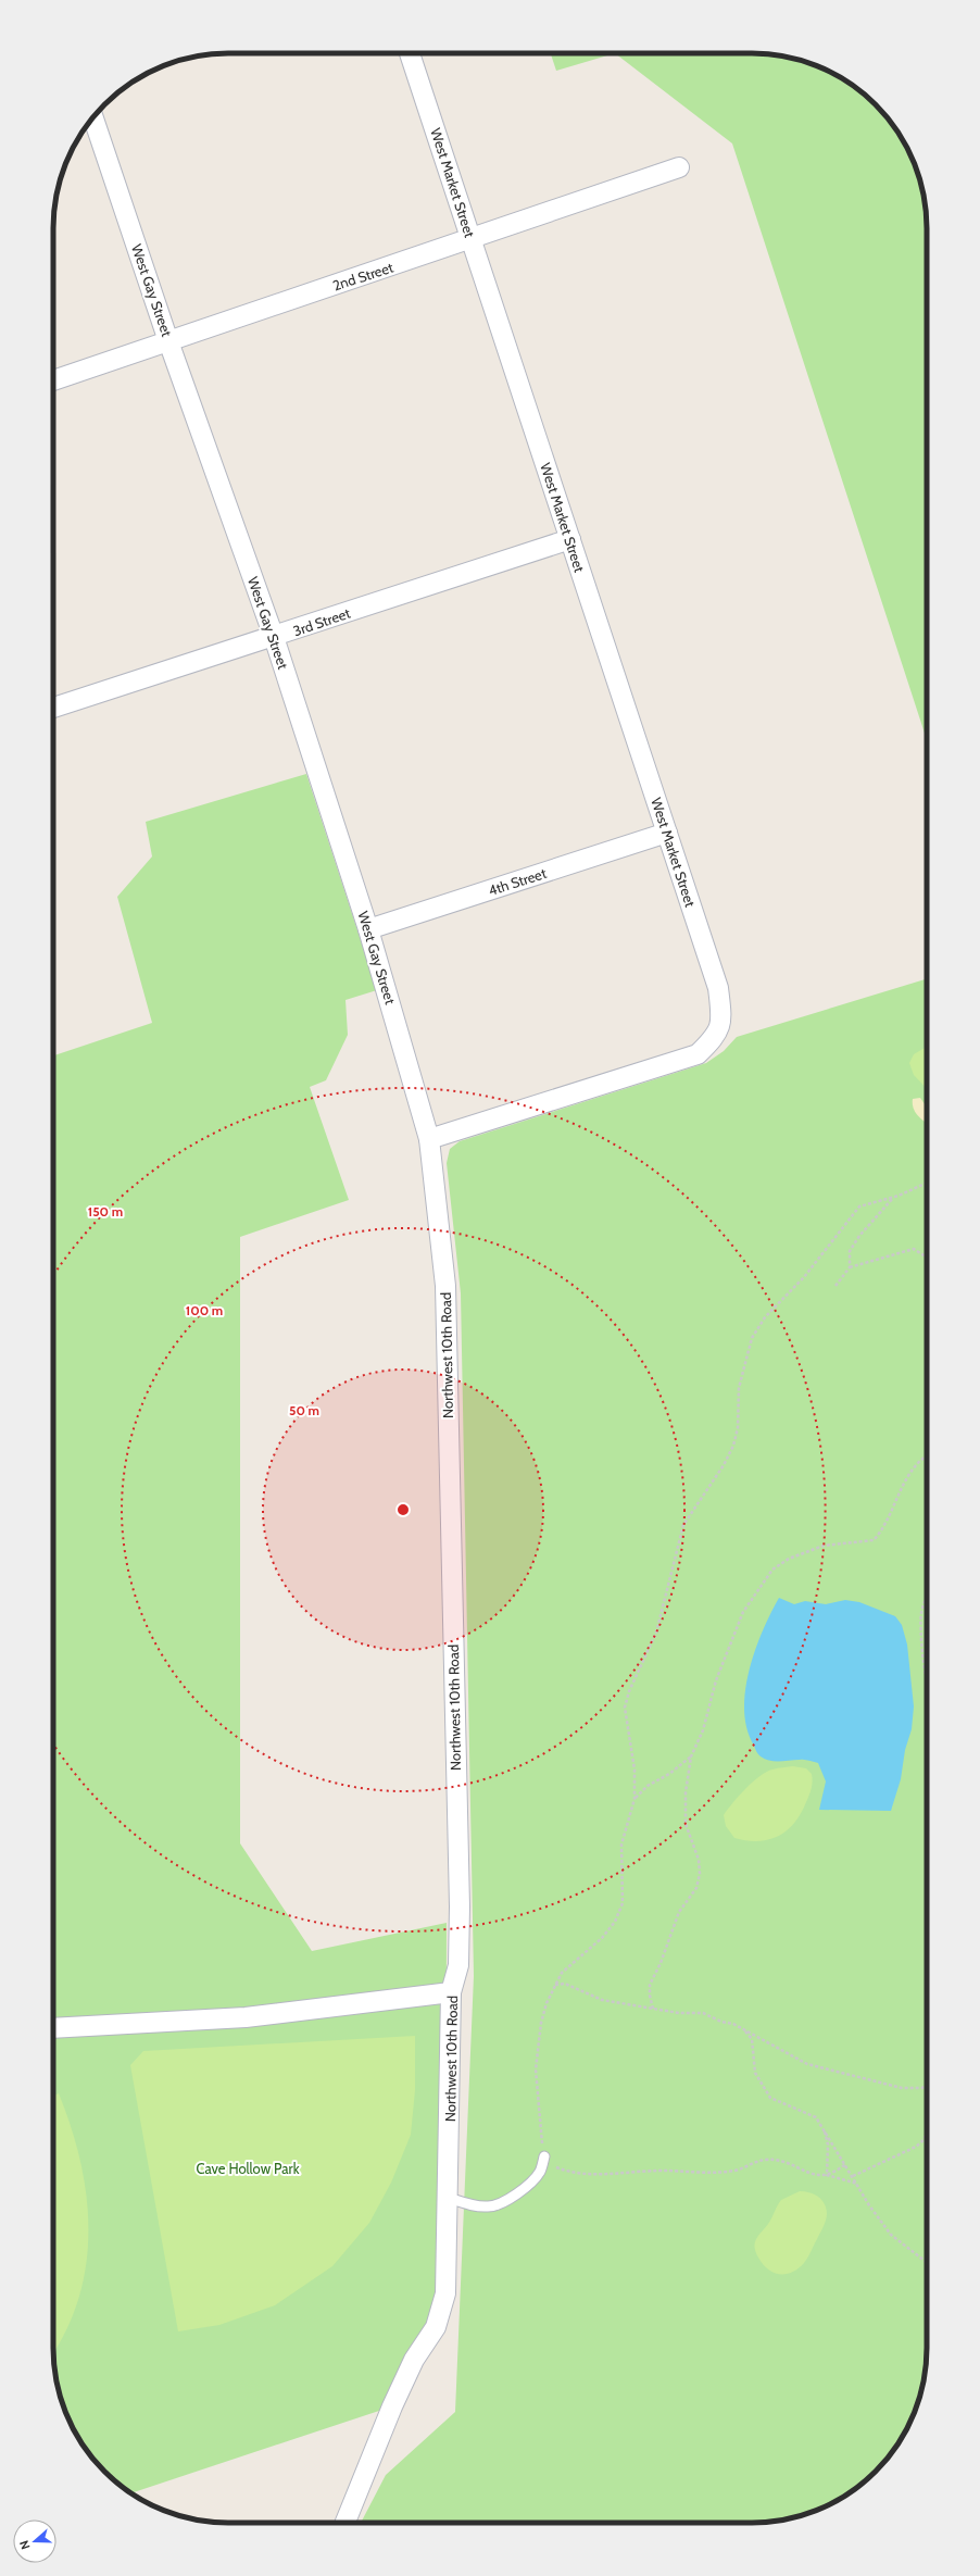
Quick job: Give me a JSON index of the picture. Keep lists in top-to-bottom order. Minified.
{"streets":{"street":["West Market Street","2nd Street","West Gay Street","3rd Street","4th Street","Northwest 10th Road"]},"crossings":[["West Market Street","2nd Street"],["West Market Street","West Gay Street"],["West Market Street","3rd Street"],["West Market Street","4th Street"],["West Market Street","Northwest 10th Road"],["2nd Street","West Gay Street"],["West Gay Street","3rd Street"],["West Gay Street","4th Street"],["West Gay Street","Northwest 10th Road"]],"parks":["Cave Hollow Park"],"north":"left","rings":["150 m","100 m","50 m"]}
